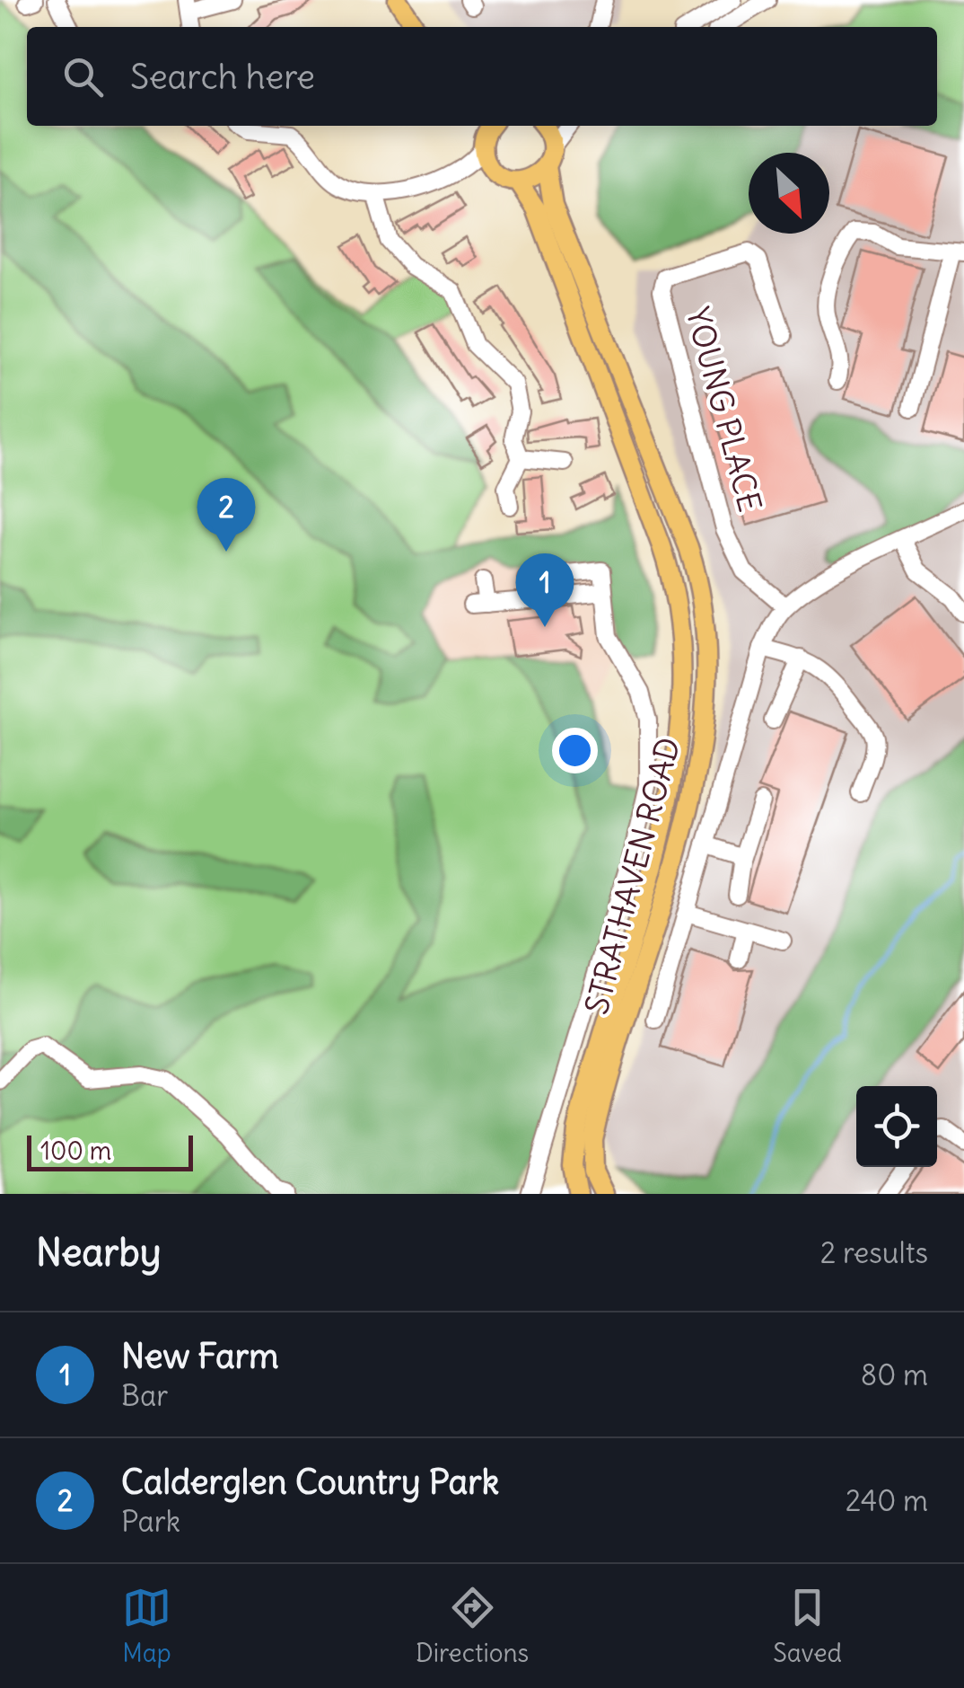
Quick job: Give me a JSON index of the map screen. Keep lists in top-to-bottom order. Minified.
{"streets":{"main road":["STRATHAVEN ROAD"],"street":["YOUNG PLACE"]},"scale_bar":"100 m","north":"bottom right","page":{"search":"Search here","pins":["2","1"],"scale":"100 m","heading":["Nearby","2 results"],"list":[{"mark":"1","name":"New Farm","note":"Bar","value":"80 m"},{"mark":"2","name":"Calderglen Country Park","note":"Park","value":"240 m"}],"nav":["Map","Directions","Saved"]}}
